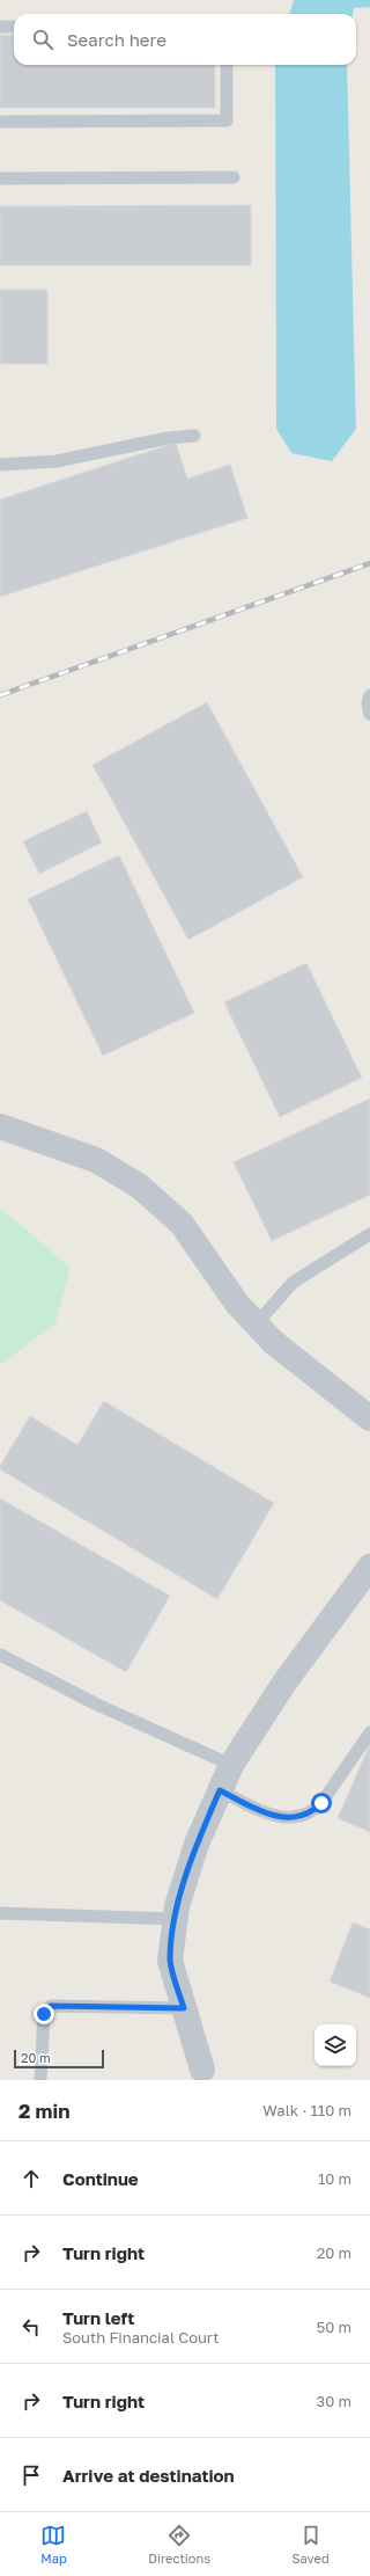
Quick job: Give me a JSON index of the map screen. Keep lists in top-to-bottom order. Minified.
{"scale_bar":"20 m","page":{"search":"Search here","scale":"20 m","heading":["2 min","Walk · 110 m"],"list":[["Continue","10 m"],["Turn right","20 m"],["Turn left","South Financial Court","50 m"],["Turn right","30 m"],"Arrive at destination"],"nav":["Map","Directions","Saved"]}}
